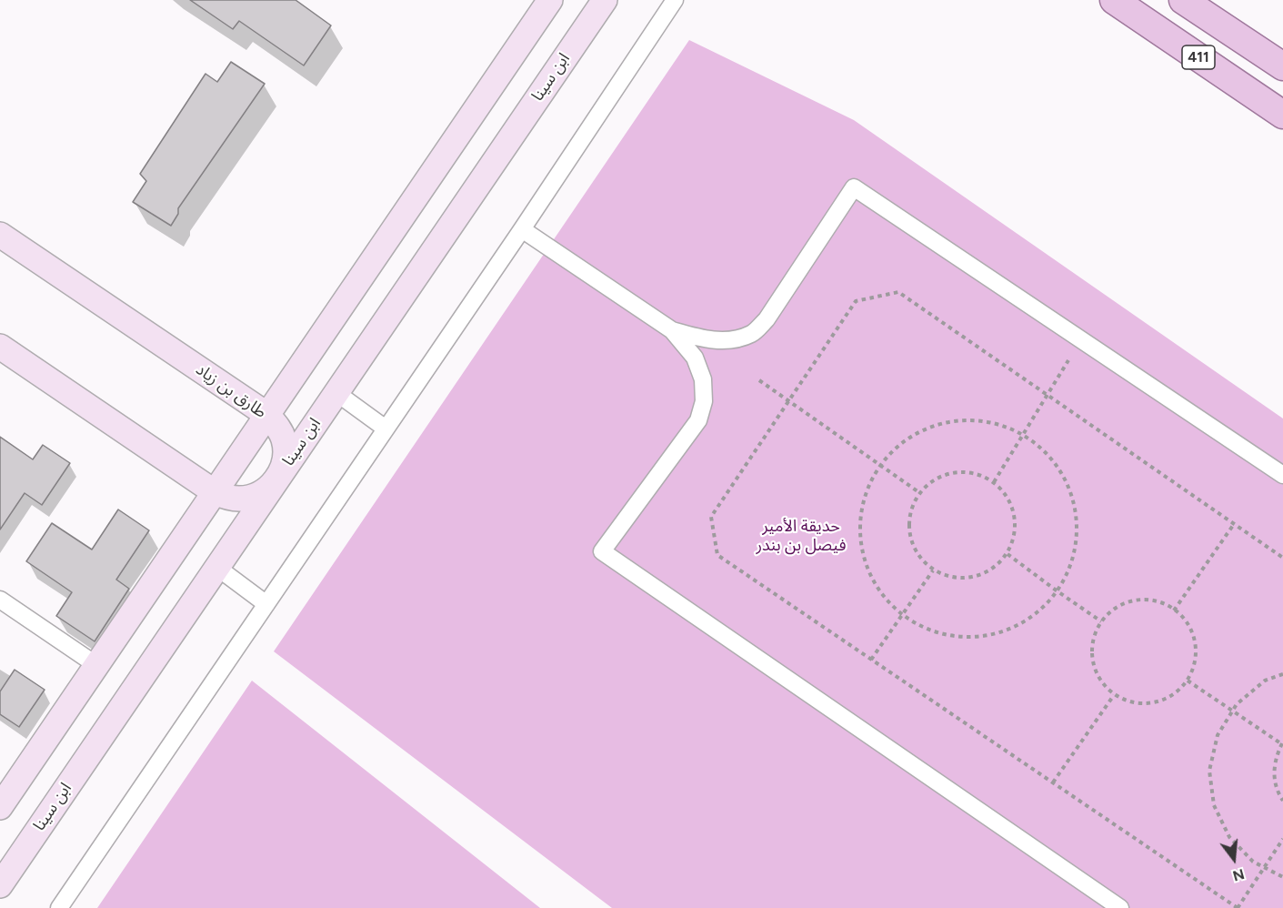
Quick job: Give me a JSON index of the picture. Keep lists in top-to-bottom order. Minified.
{"streets":{"main road":["411"],"street":["ابن سينا","طارق بن زياد"]},"crossings":[["ابن سينا","طارق بن زياد"]],"parks":["حديقة الأمير فيصل بن بندر"],"north":"bottom"}
